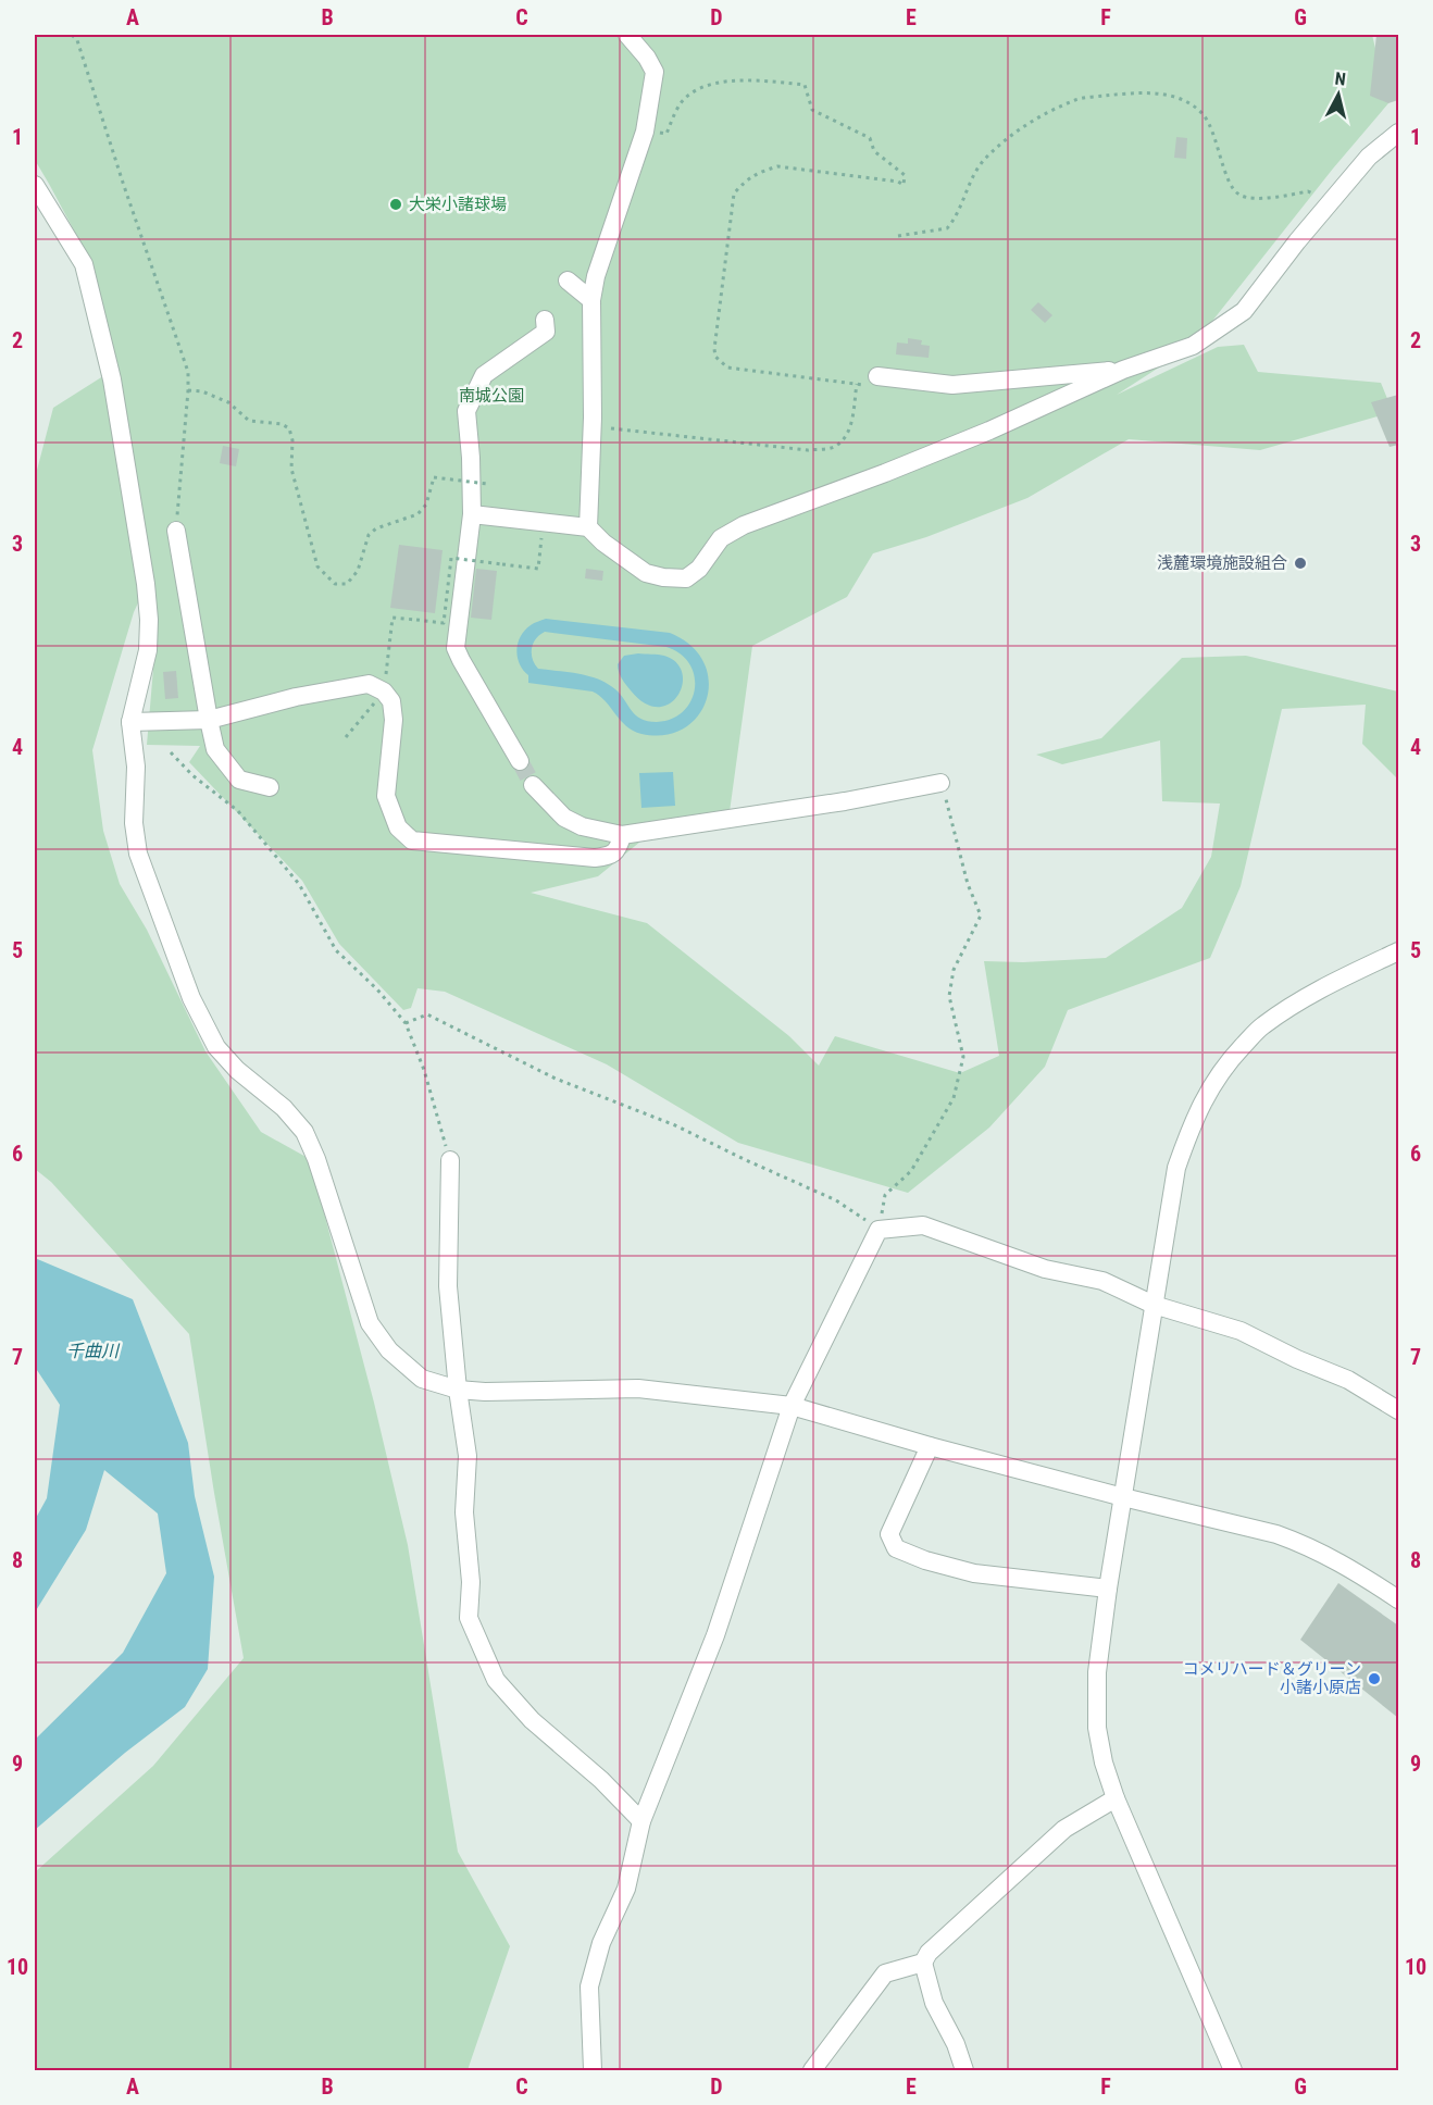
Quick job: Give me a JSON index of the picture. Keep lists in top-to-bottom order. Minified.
{"water":["千曲川"],"parks":["南城公園"],"places":["大栄小諸球場","浅麓環境施設組合","コメリハード＆グリーン 小諸小原店"],"north":"top","grid":{"columns":["A","B","C","D","E","F","G"],"rows":["1","2","3","4","5","6","7","8","9","10"]}}
